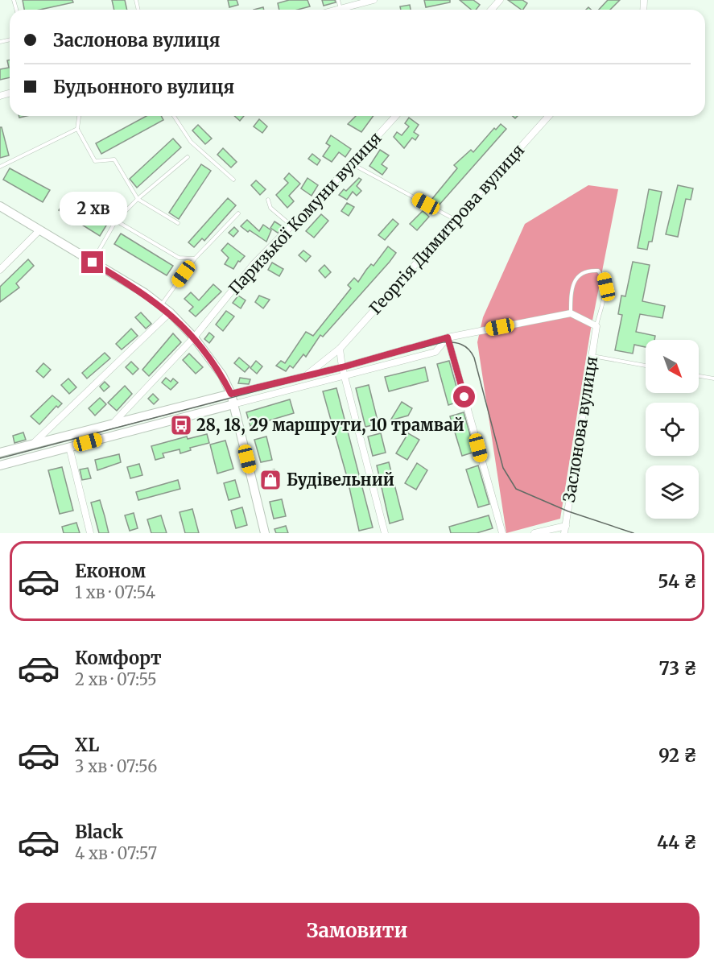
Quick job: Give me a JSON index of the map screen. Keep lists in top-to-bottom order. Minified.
{"streets":{"street":["Паризької Комуни вулиця","Георгія Димитрова вулиця","Заслонова вулиця"]},"crossings":[["Паризької Комуни вулиця","Георгія Димитрова вулиця"]],"places":{"bus stop":["28, 18, 29 маршрути, 10 трамвай"],"shop":["Будівельний"]},"north":"bottom right","page":{"banner":["Заслонова вулиця","Будьонного вулиця"],"bubble":"2 хв","list":[{"name":"Економ","note":"1 хв · 07:54","value":"54 ₴"},{"name":"Комфорт","note":"2 хв · 07:55","value":"73 ₴"},{"name":"XL","note":"3 хв · 07:56","value":"92 ₴"},{"name":"Black","note":"4 хв · 07:57","value":"44 ₴"}],"buttons":"Замовити"}}
